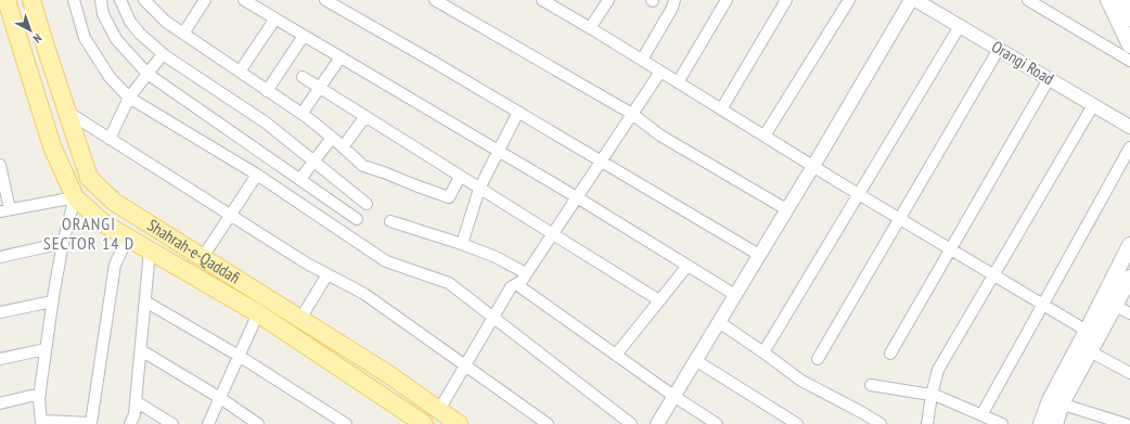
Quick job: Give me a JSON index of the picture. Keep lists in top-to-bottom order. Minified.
{"streets":{"main road":["Shahrah-e-Qaddafi"],"street":["Orangi Road"]},"districts":["ORANGI SECTOR 14 D"],"north":"bottom right"}
